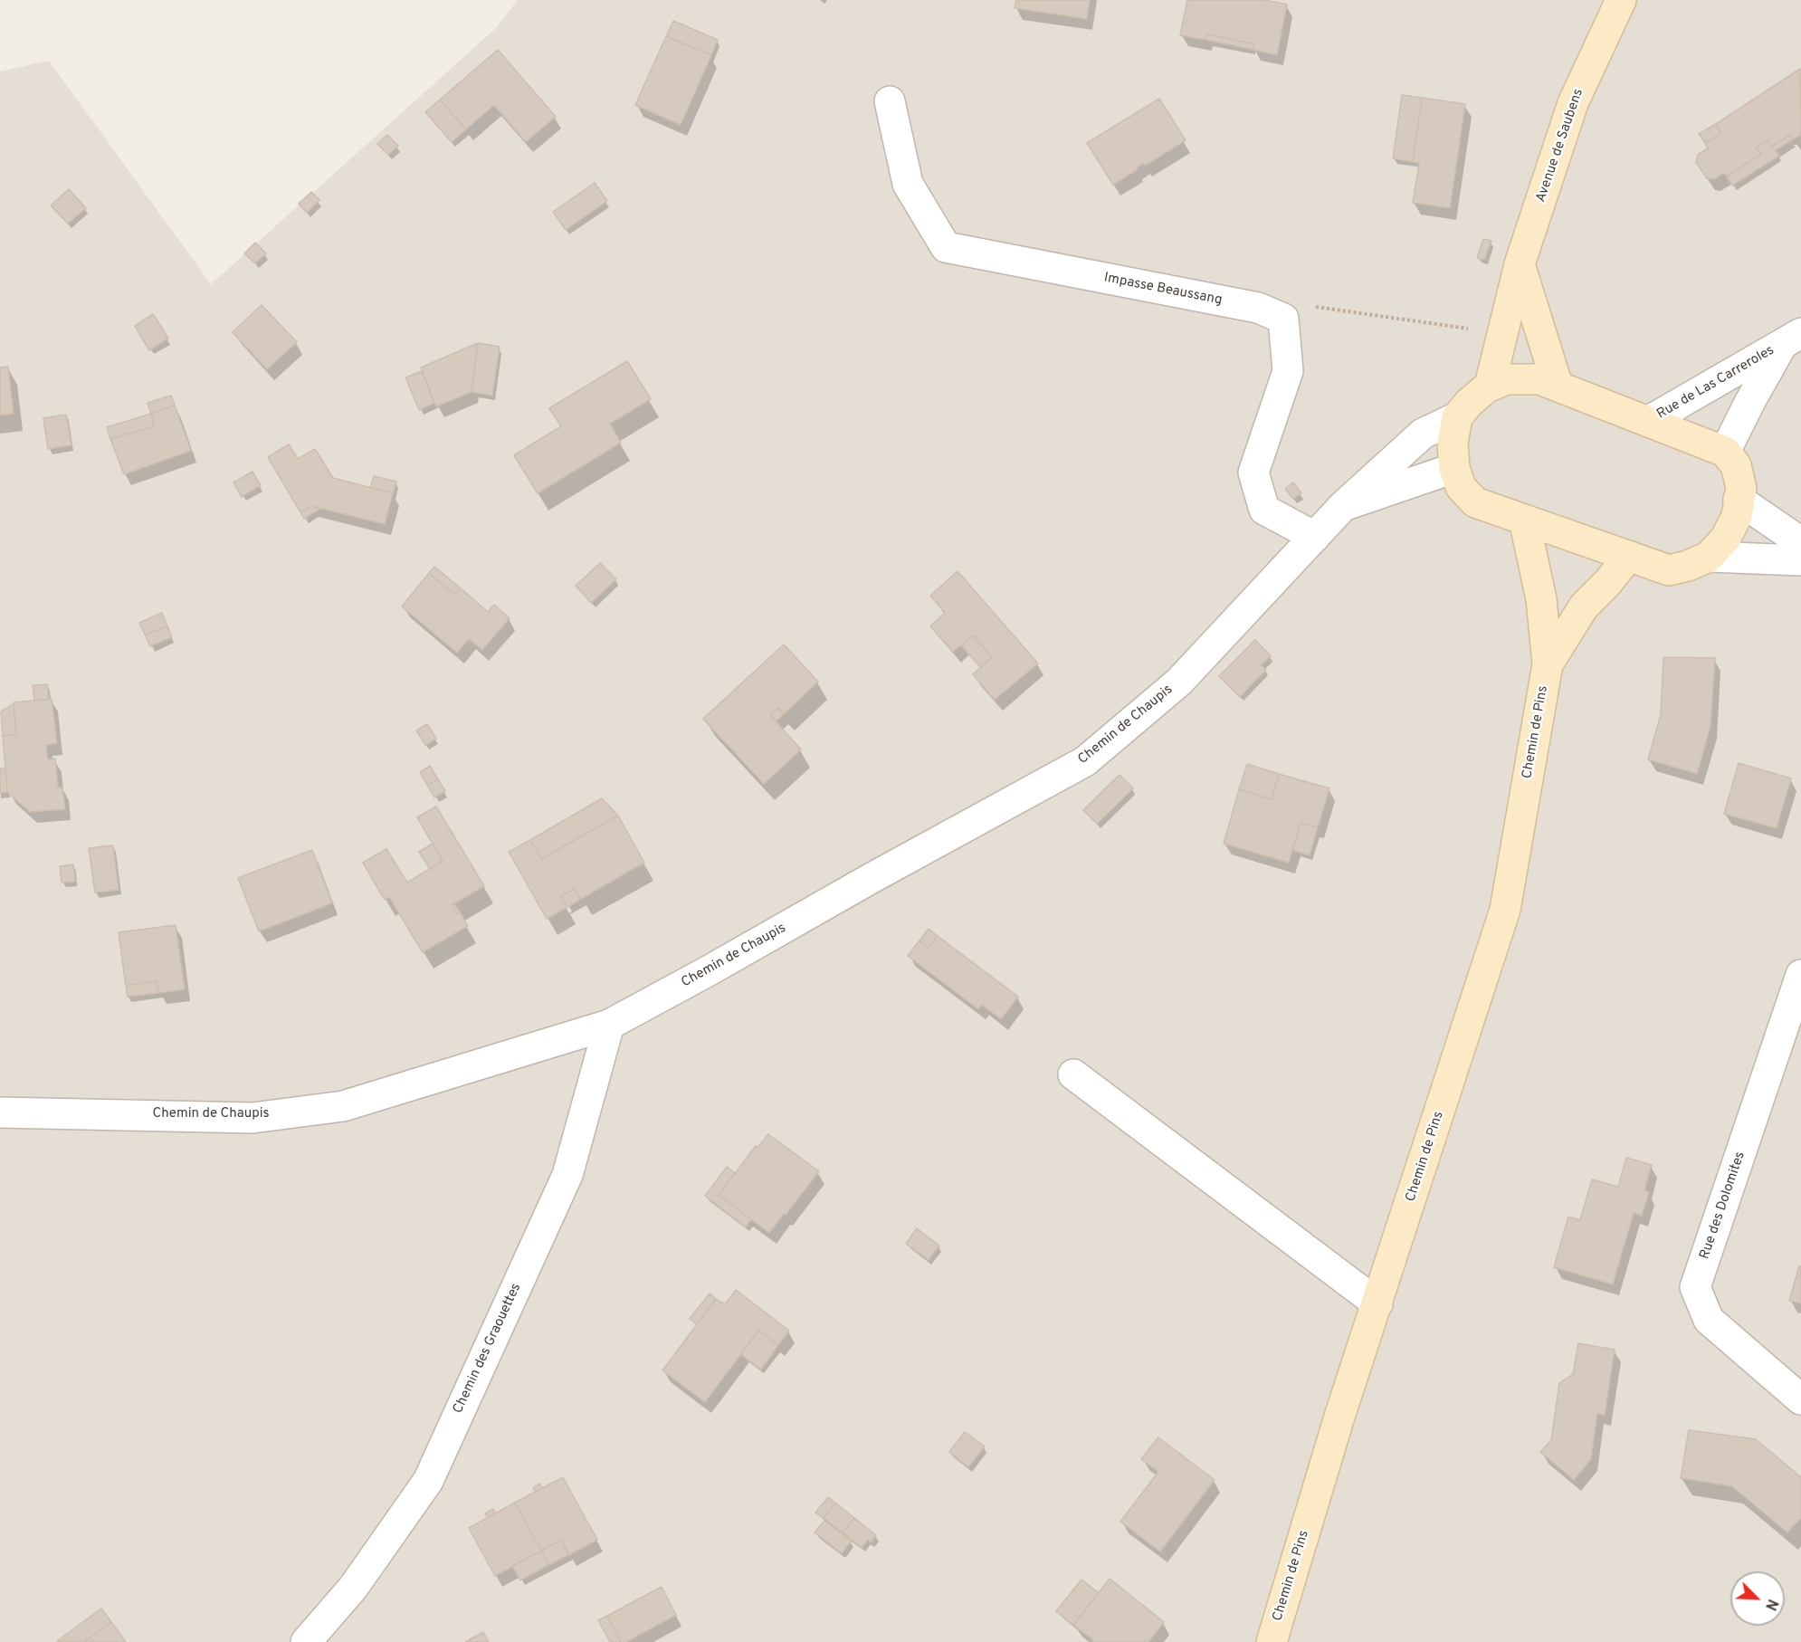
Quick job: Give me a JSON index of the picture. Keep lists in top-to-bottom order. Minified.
{"streets":{"street":["Avenue de Saubens","Impasse Beaussang","Rue de Las Carreroles","Chemin de Chaupis","Chemin de Pins","Rue des Dolomites","Chemin des Graouettes"]},"crossings":[["Chemin de Chaupis","Chemin des Graouettes"]],"north":"bottom right"}
